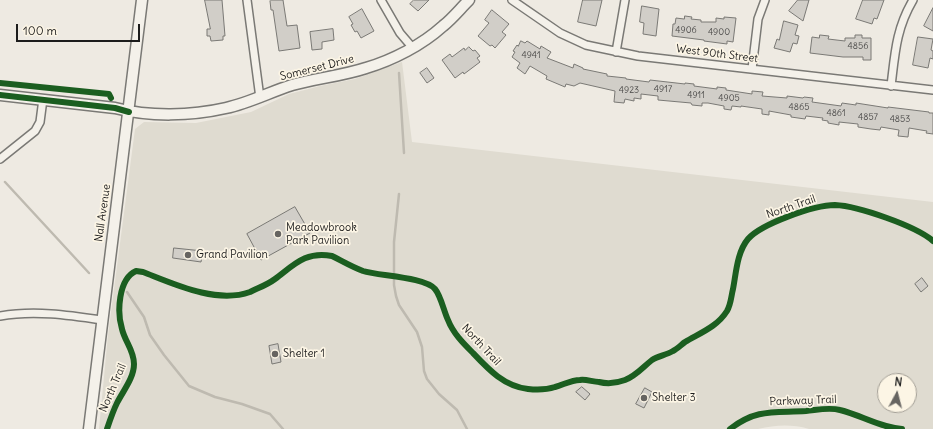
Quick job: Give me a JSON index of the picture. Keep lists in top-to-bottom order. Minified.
{"streets":{"street":["West 90th Street","Somerset Drive","Nall Avenue"],"cycle path":["North Trail","Parkway Trail"]},"crossings":[["Somerset Drive","Nall Avenue"]],"places":["Meadowbrook Park Pavilion","Grand Pavilion","Shelter 1","Shelter 3"],"house_numbers":["4906","4900","4856","4941","4917","4923","4911","4905","4865","4861","4857","4853"],"scale_bar":"100 m","north":"top"}
